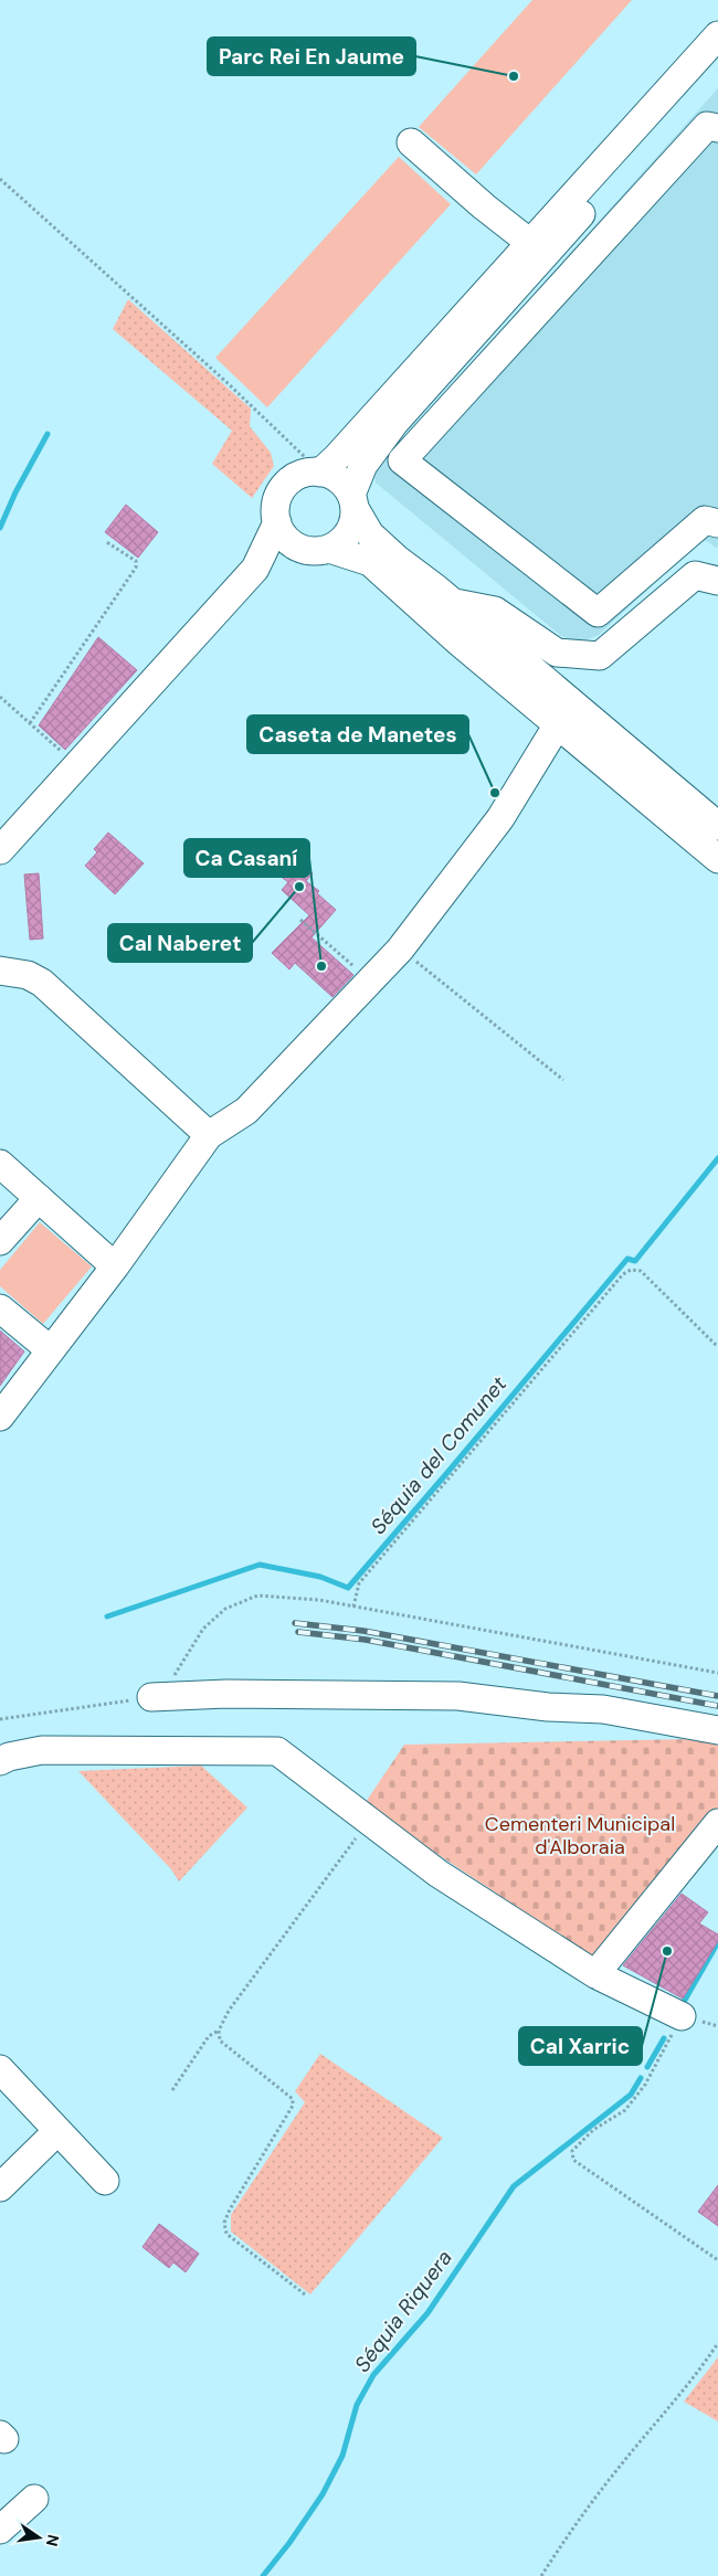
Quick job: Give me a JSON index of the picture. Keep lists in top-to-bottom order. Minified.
{"water":["Séquia del Comunet","Séquia Riquera"],"parks":["Cementeri Municipal d'Alboraia"],"places":["Parc Rei En Jaume","Caseta de Manetes","Cal Naberet","Ca Casaní","Cal Xarric"],"north":"right"}
